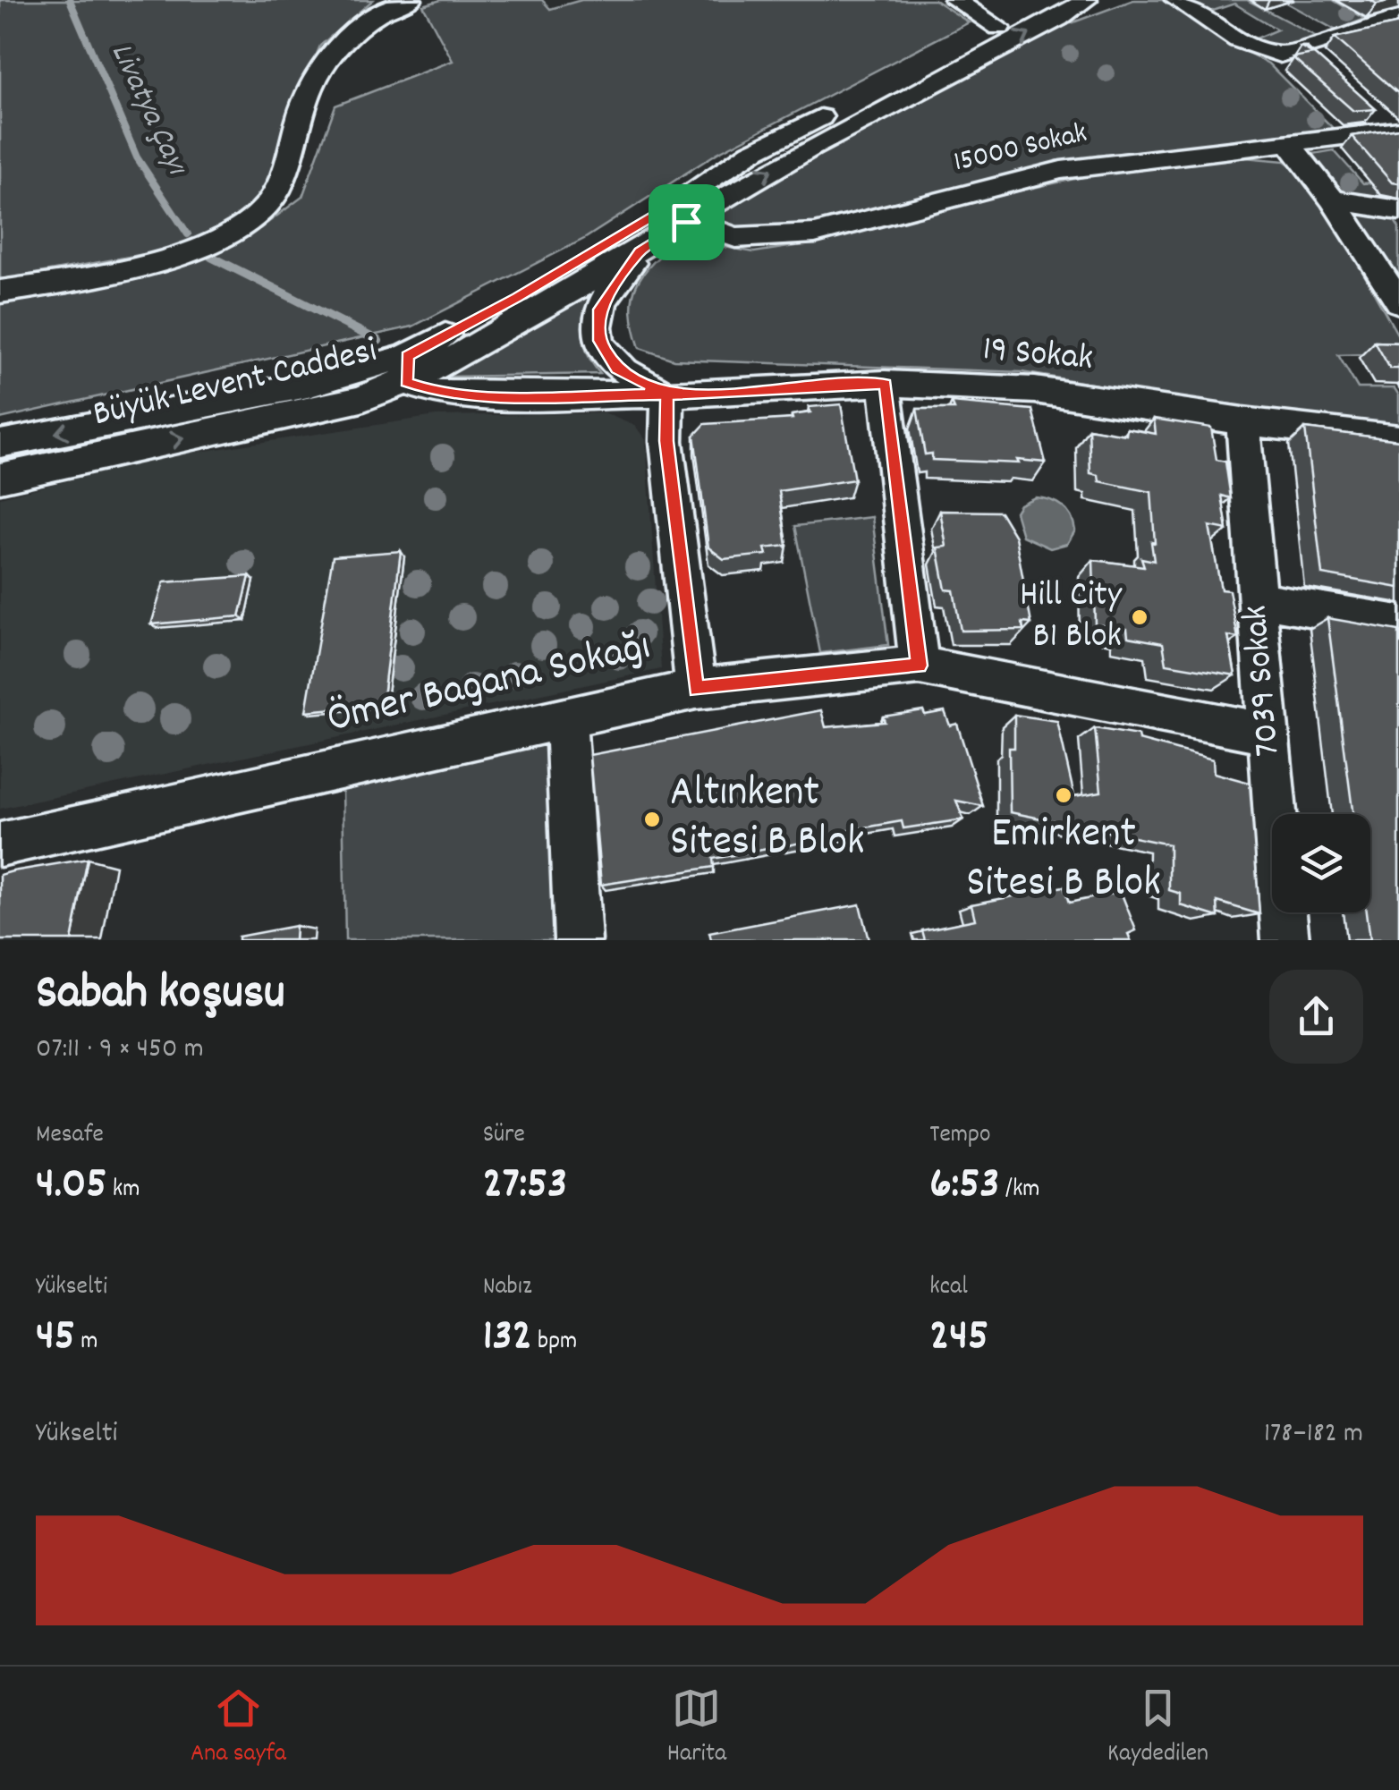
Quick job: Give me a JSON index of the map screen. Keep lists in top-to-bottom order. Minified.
{"streets":{"street":["15000 Sokak","19 Sokak","Büyük Levent Caddesi","7039 Sokak","Ömer Bagana Sokağı"]},"crossings":[["15000 Sokak","Büyük Levent Caddesi"],["19 Sokak","Büyük Levent Caddesi"],["19 Sokak","7039 Sokak"],["7039 Sokak","Ömer Bagana Sokağı"]],"water":["Livatya Çayı"],"places":["Hill City B1 Blok","Emirkent Sitesi B Blok","Altınkent Sitesi B Blok"],"page":{"heading":["Sabah koşusu","07:11 · 9 × 450 m"],"stats":[["Mesafe","4.05 km"],["Süre","27:53"],["Tempo","6:53 /km"],["Yükselti","45 m"],["Nabız","132 bpm"],["kcal","245"]],"chart":["Yükselti","178–182 m"],"tabs":["Ana sayfa","Harita","Kaydedilen"]}}
